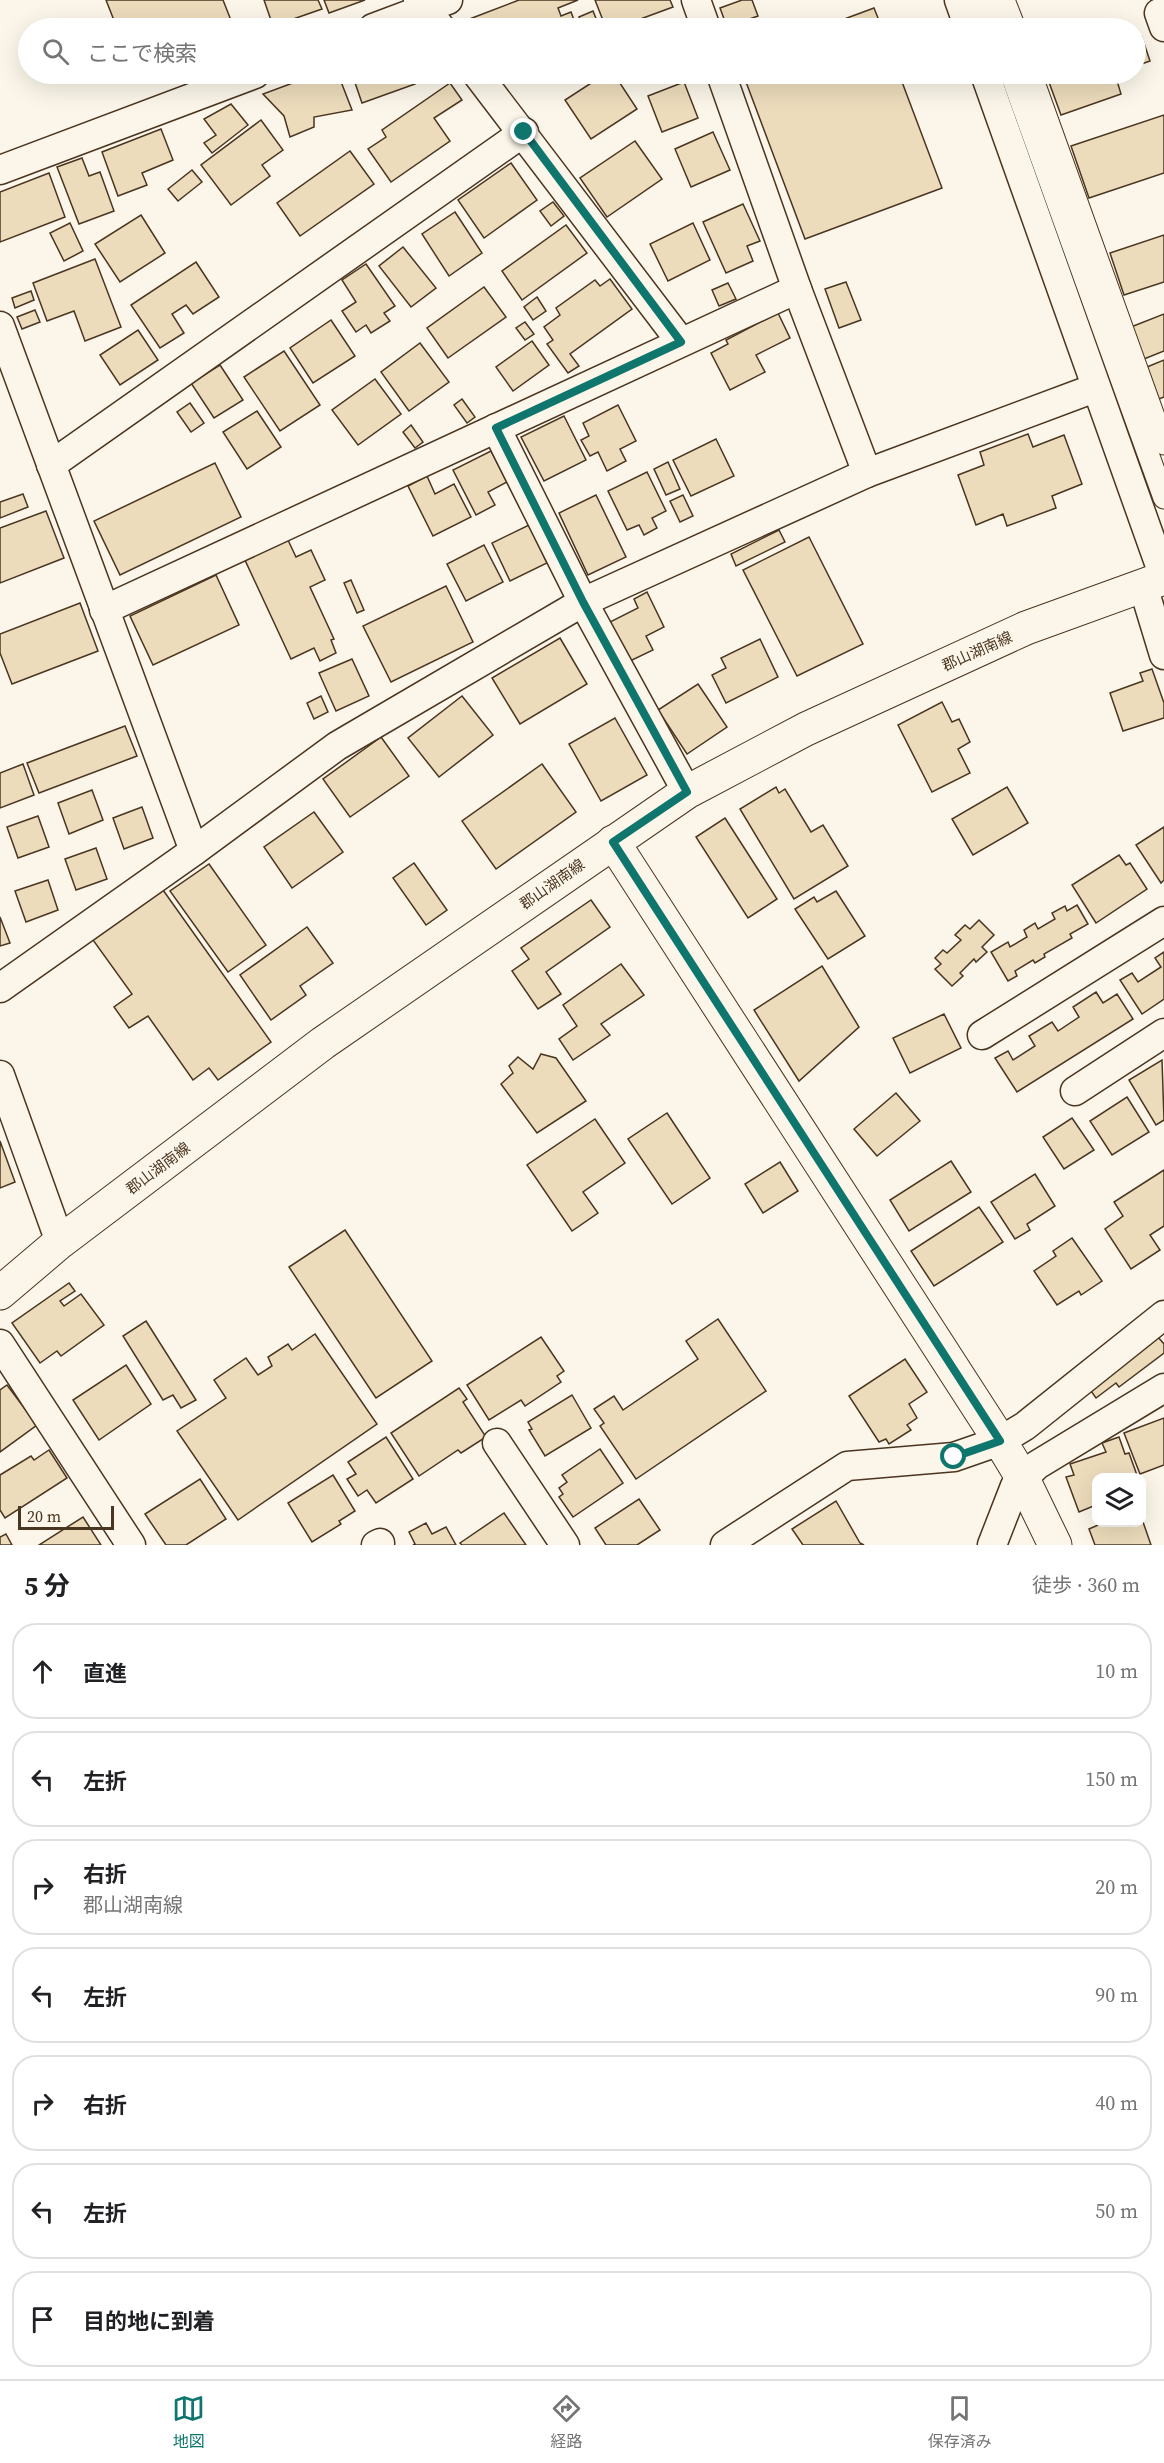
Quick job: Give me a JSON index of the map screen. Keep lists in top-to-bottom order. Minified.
{"streets":{"main road":["郡山湖南線"]},"scale_bar":"20 m","page":{"search":"ここで検索","scale":"20 m","heading":["5 分","徒歩 · 360 m"],"list":[["直進","10 m"],["左折","150 m"],["右折","郡山湖南線","20 m"],["左折","90 m"],["右折","40 m"],["左折","50 m"],"目的地に到着"],"nav":["地図","経路","保存済み"]}}
